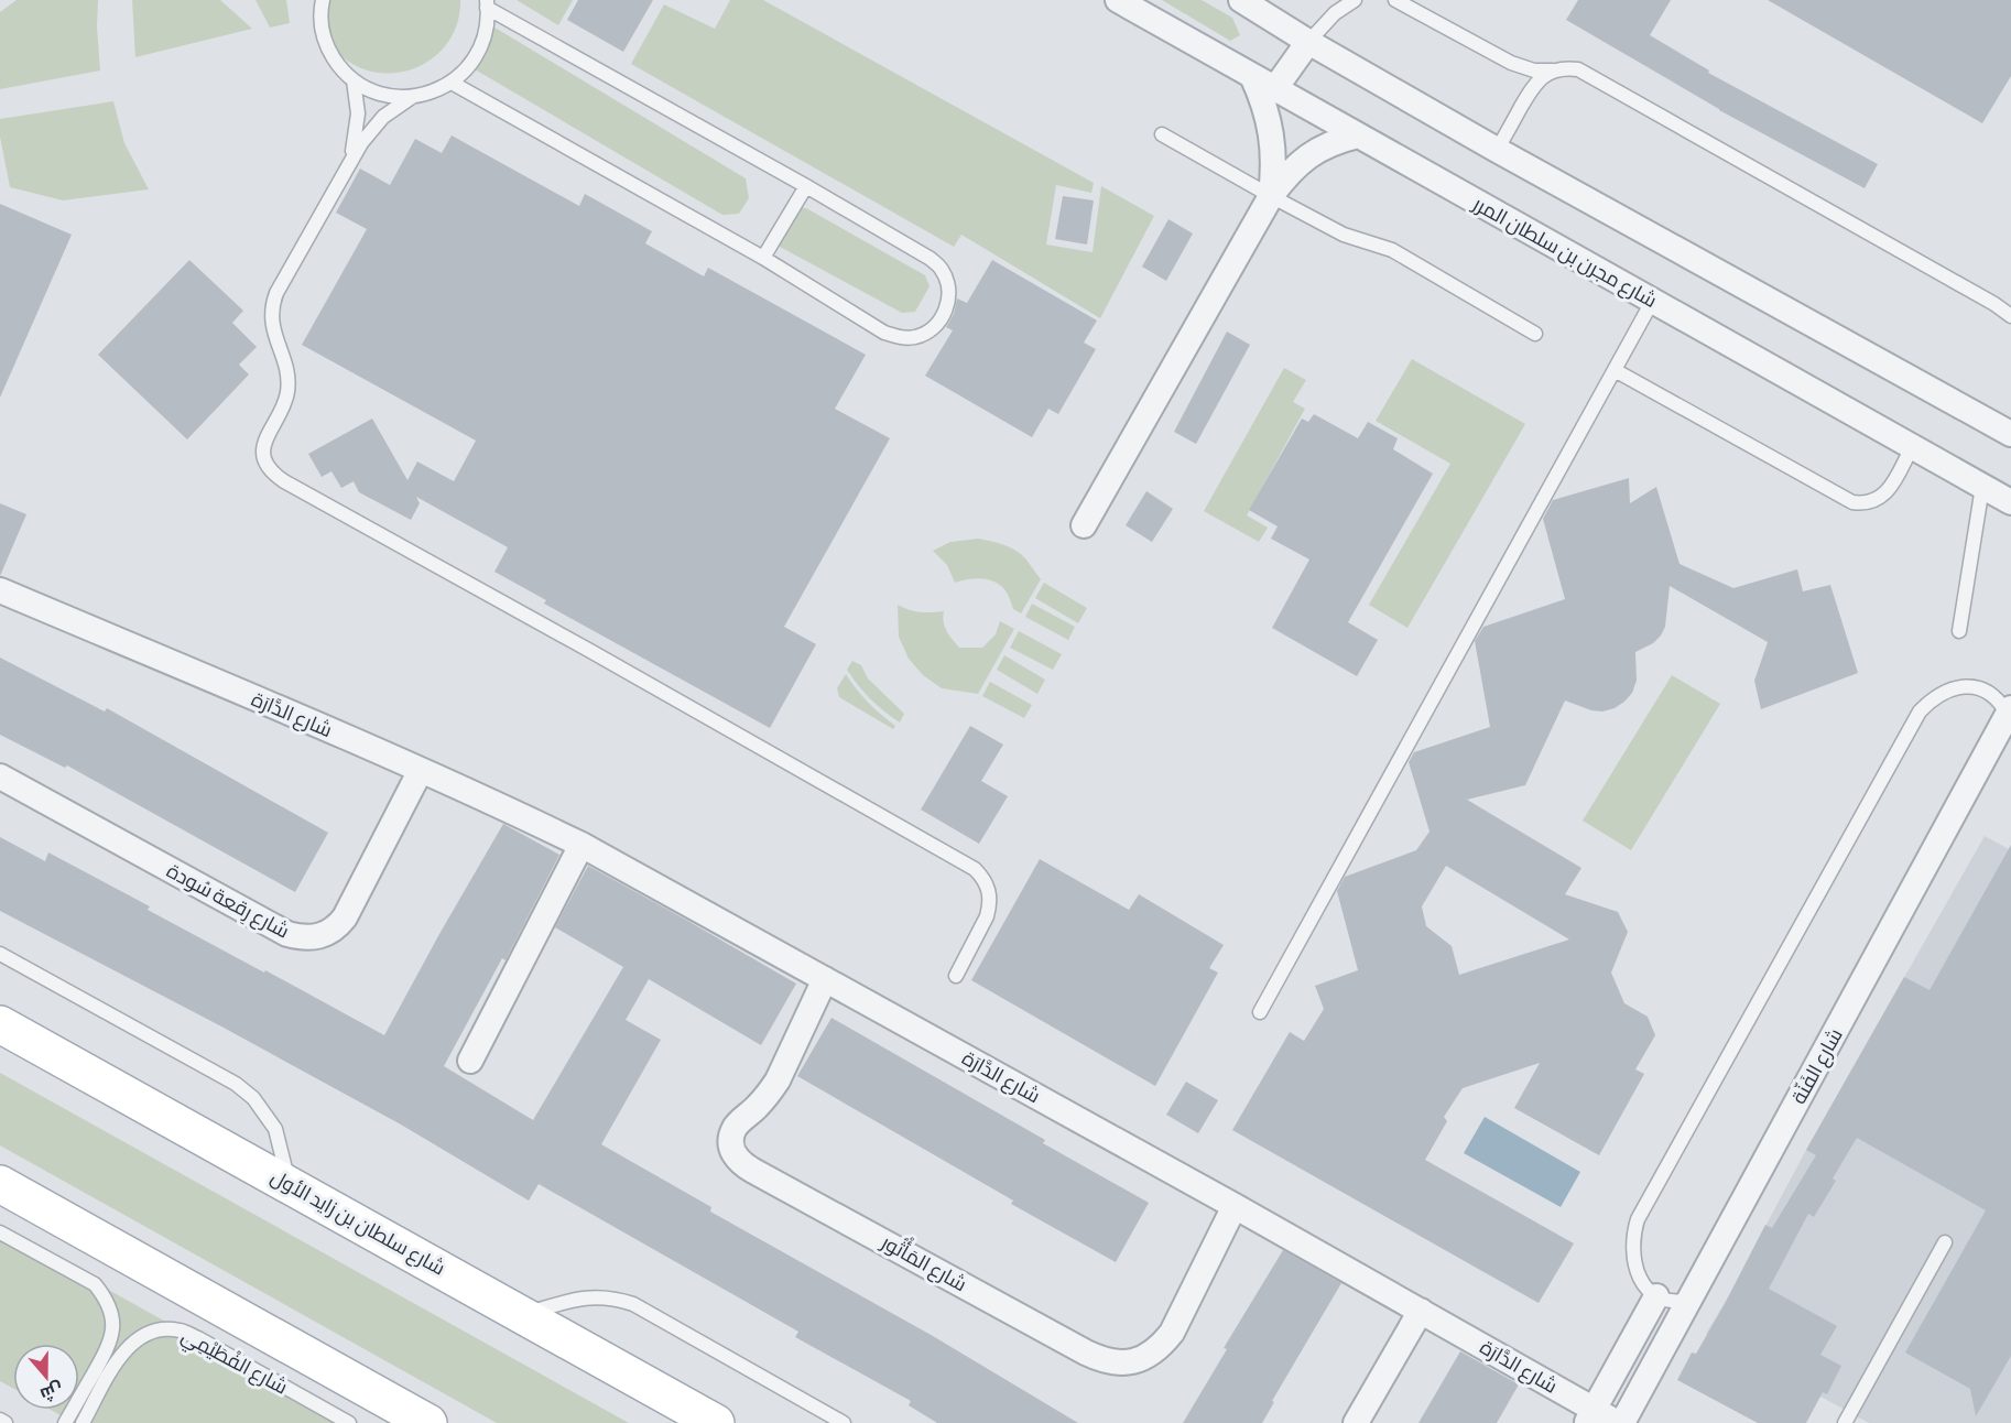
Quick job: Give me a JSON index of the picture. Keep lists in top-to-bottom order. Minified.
{"streets":{"main road":["شارع سلطان بن زايد الأول"],"street":["شارع مجرن بن سلطان المرر","شارع الدَّارَة","شارع رِقعة سُودة","شارع الفَنّة","شارع المَأْثُور"],"lane":["شارع الفْطَيْمِي"]},"crossings":[["شارع الدَّارَة","شارع رِقعة سُودة"],["شارع الدَّارَة","شارع الفَنّة"],["شارع الدَّارَة","شارع المَأْثُور"]],"north":"bottom"}
